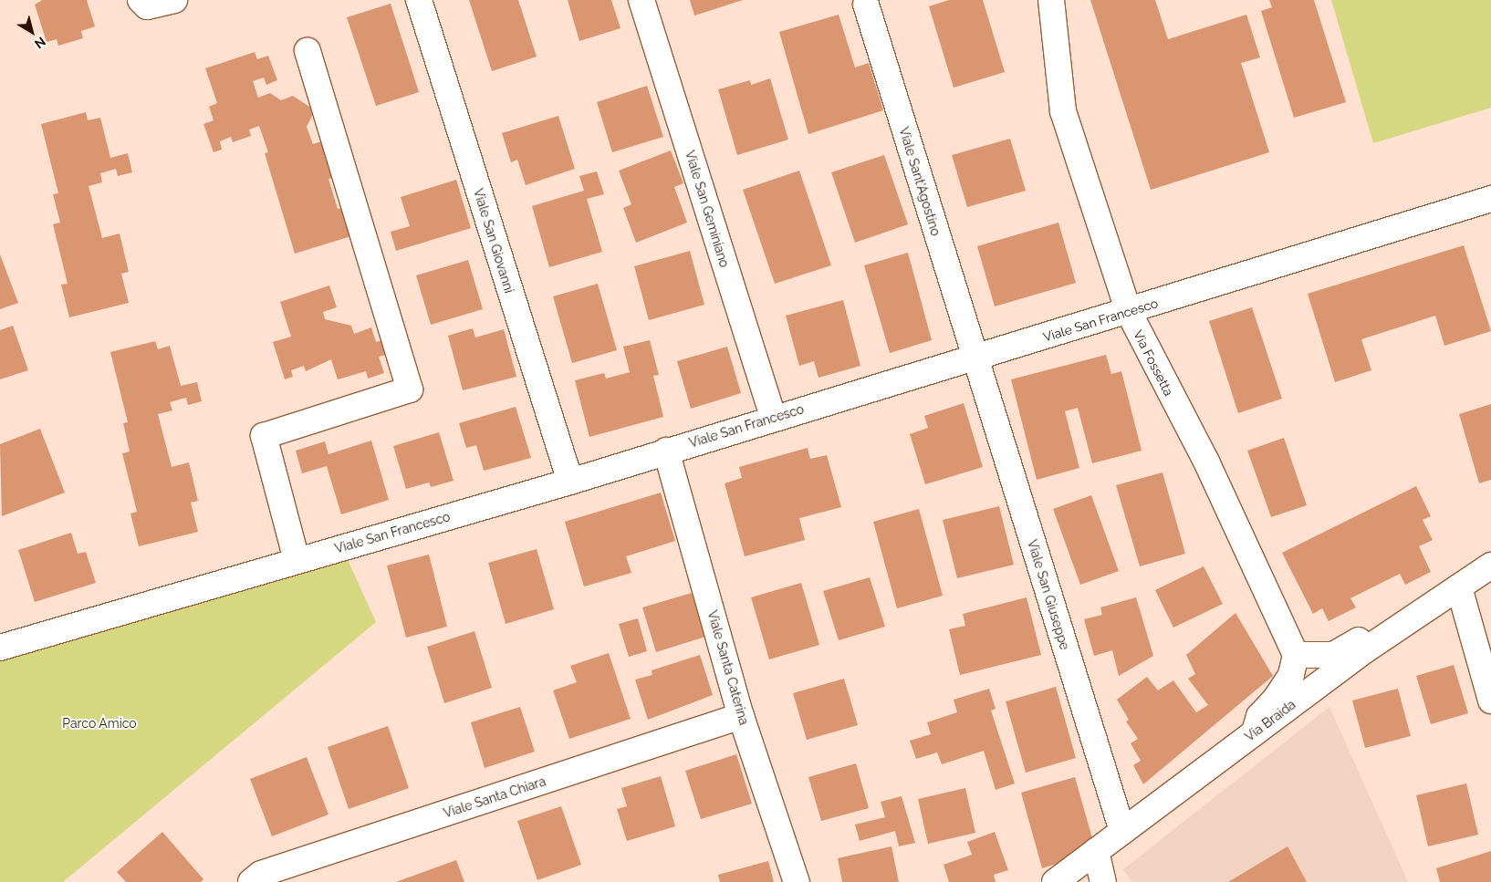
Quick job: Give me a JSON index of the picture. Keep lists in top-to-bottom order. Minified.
{"streets":{"street":["Viale Sant'Agostino","Viale San Geminiano","Viale San Giovanni","Viale San Francesco","Via Fossetta","Viale San Giuseppe","Viale Santa Caterina","Via Braida","Viale Santa Chiara"]},"crossings":[["Viale Sant'Agostino","Viale San Francesco"],["Viale Sant'Agostino","Viale San Giuseppe"],["Viale San Geminiano","Viale San Francesco"],["Viale San Giovanni","Viale San Francesco"],["Viale San Francesco","Via Fossetta"],["Viale San Francesco","Viale San Giuseppe"],["Viale San Francesco","Viale Santa Caterina"],["Viale San Giuseppe","Via Braida"],["Viale Santa Caterina","Viale Santa Chiara"]],"parks":["Parco Amico"],"north":"bottom right"}
